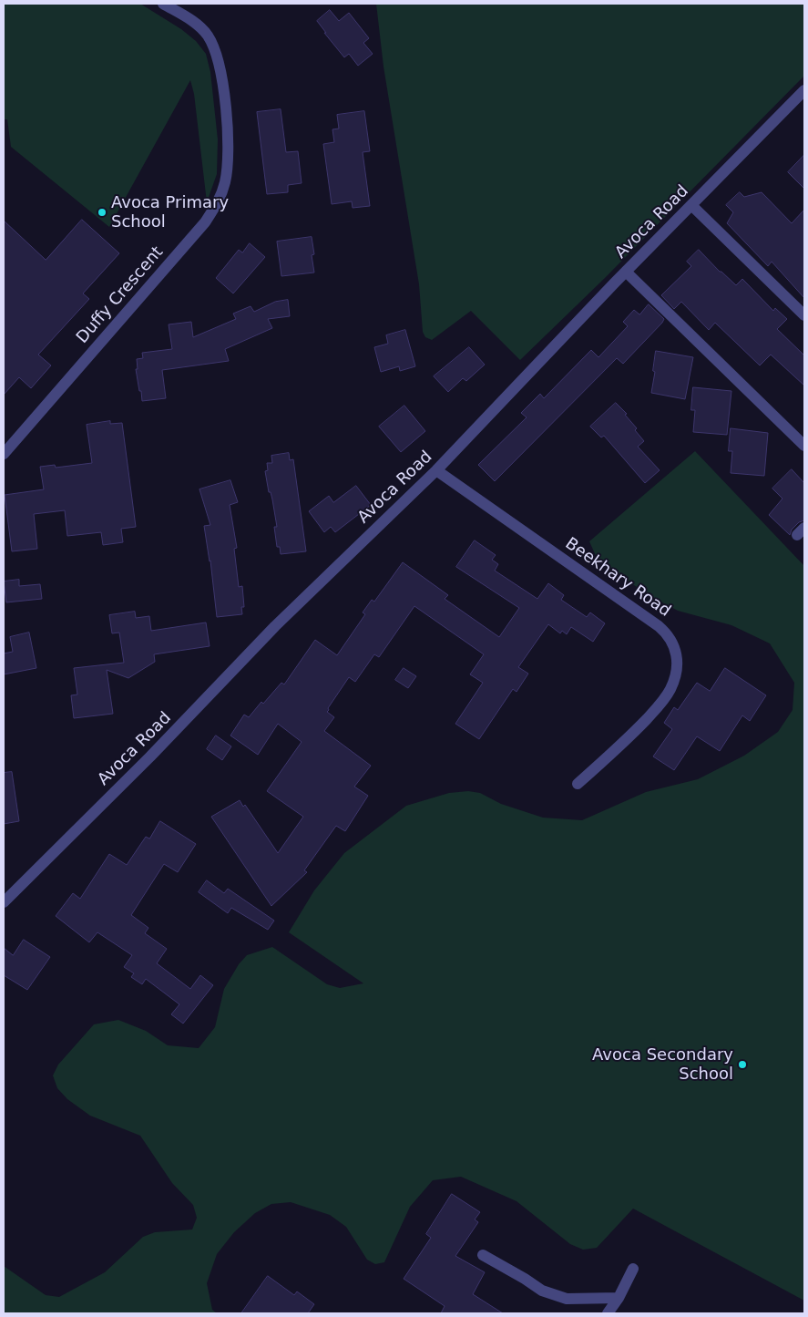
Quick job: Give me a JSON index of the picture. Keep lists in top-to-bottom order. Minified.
{"streets":{"street":["Avoca Road","Duffy Crescent","Beekhary Road"]},"crossings":[["Avoca Road","Beekhary Road"]],"places":["Avoca Primary School","Avoca Secondary School"]}
